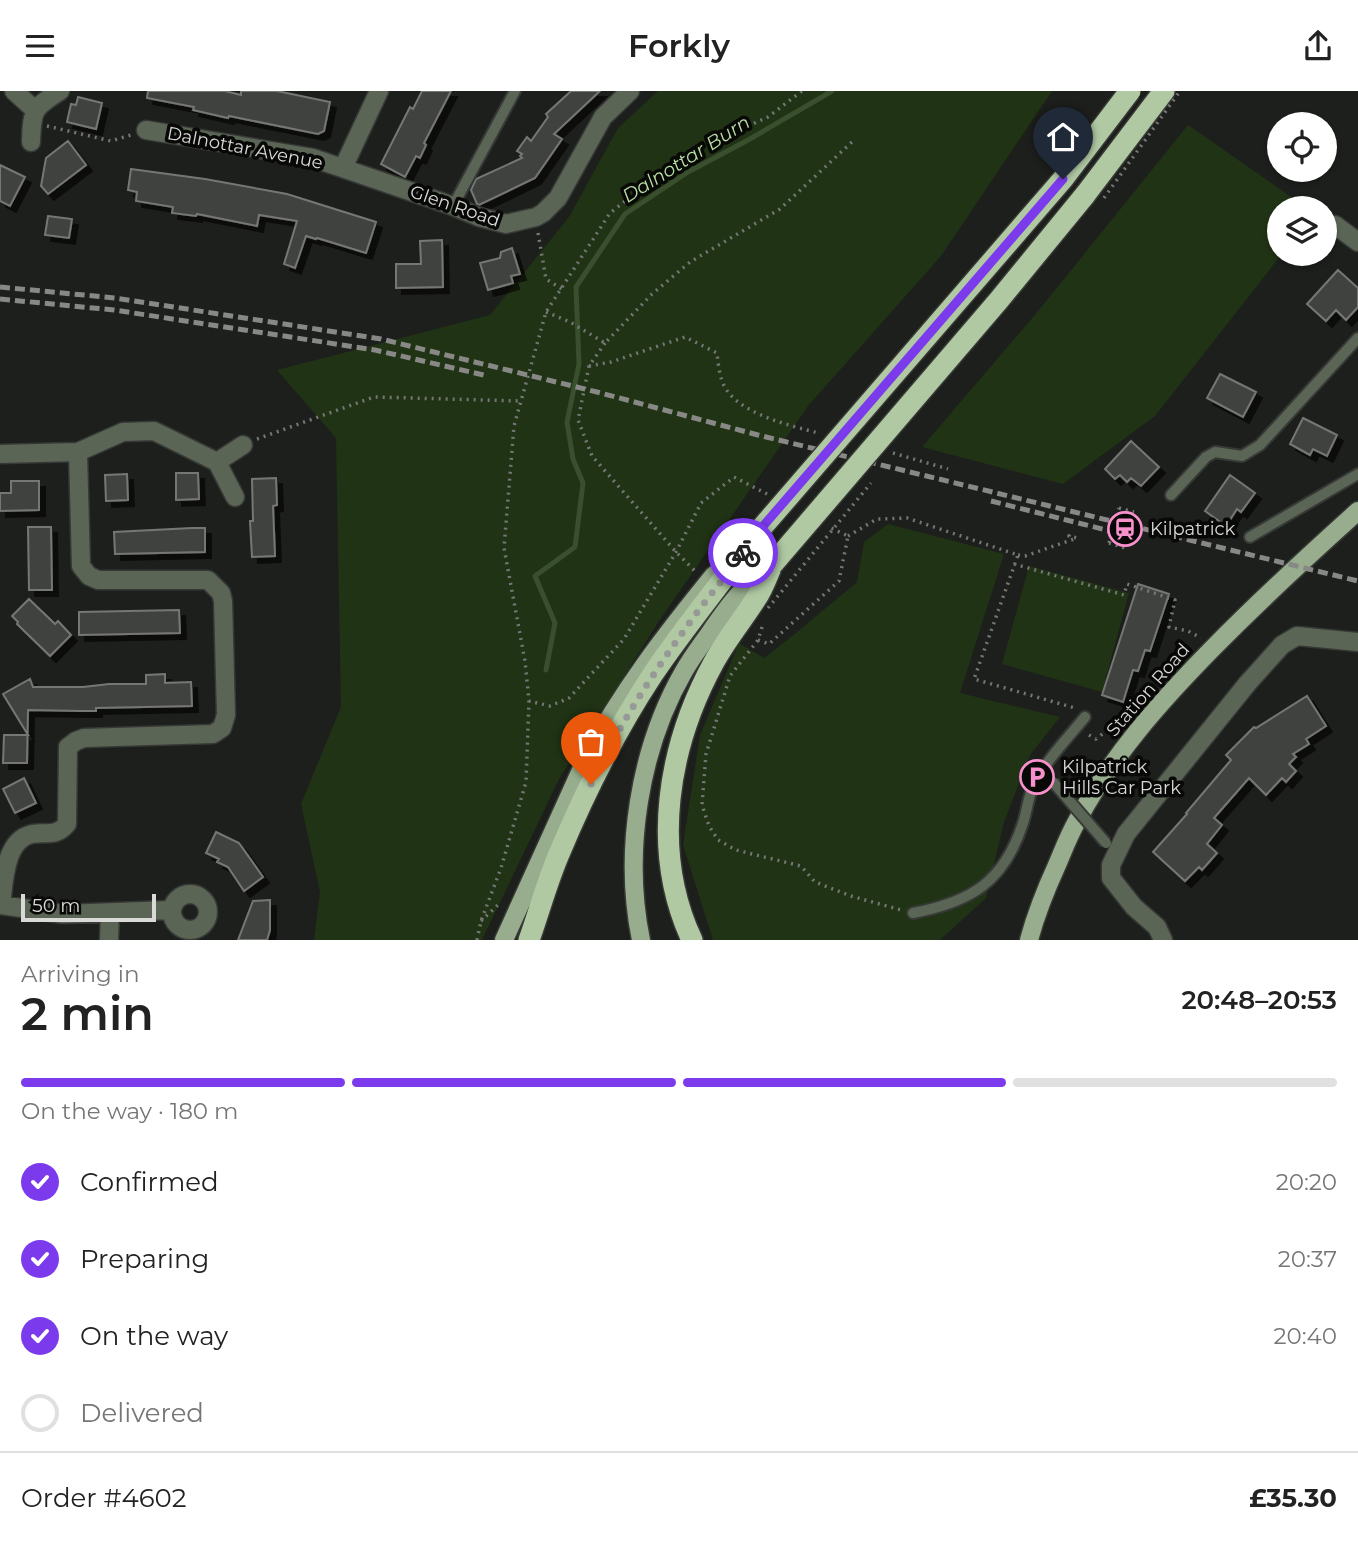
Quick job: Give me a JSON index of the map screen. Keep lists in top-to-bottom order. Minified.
{"streets":{"main road":["Station Road"],"street":["Dalnottar Avenue","Glen Road"]},"crossings":[["Dalnottar Avenue","Glen Road"]],"water":["Dalnottar Burn"],"places":{"station":["Kilpatrick"],"parking":["Kilpatrick Hills Car Park"]},"scale_bar":"50 m","page":{"header":"Forkly","scale":"50 m","heading":["2 min","Arriving in","20:48–20:53"],"panel":["Order #4602","£35.30"],"bar":"On the way · 180 m","list":[["Confirmed","20:20"],["Preparing","20:37"],["On the way","20:40"],"Delivered"]}}
